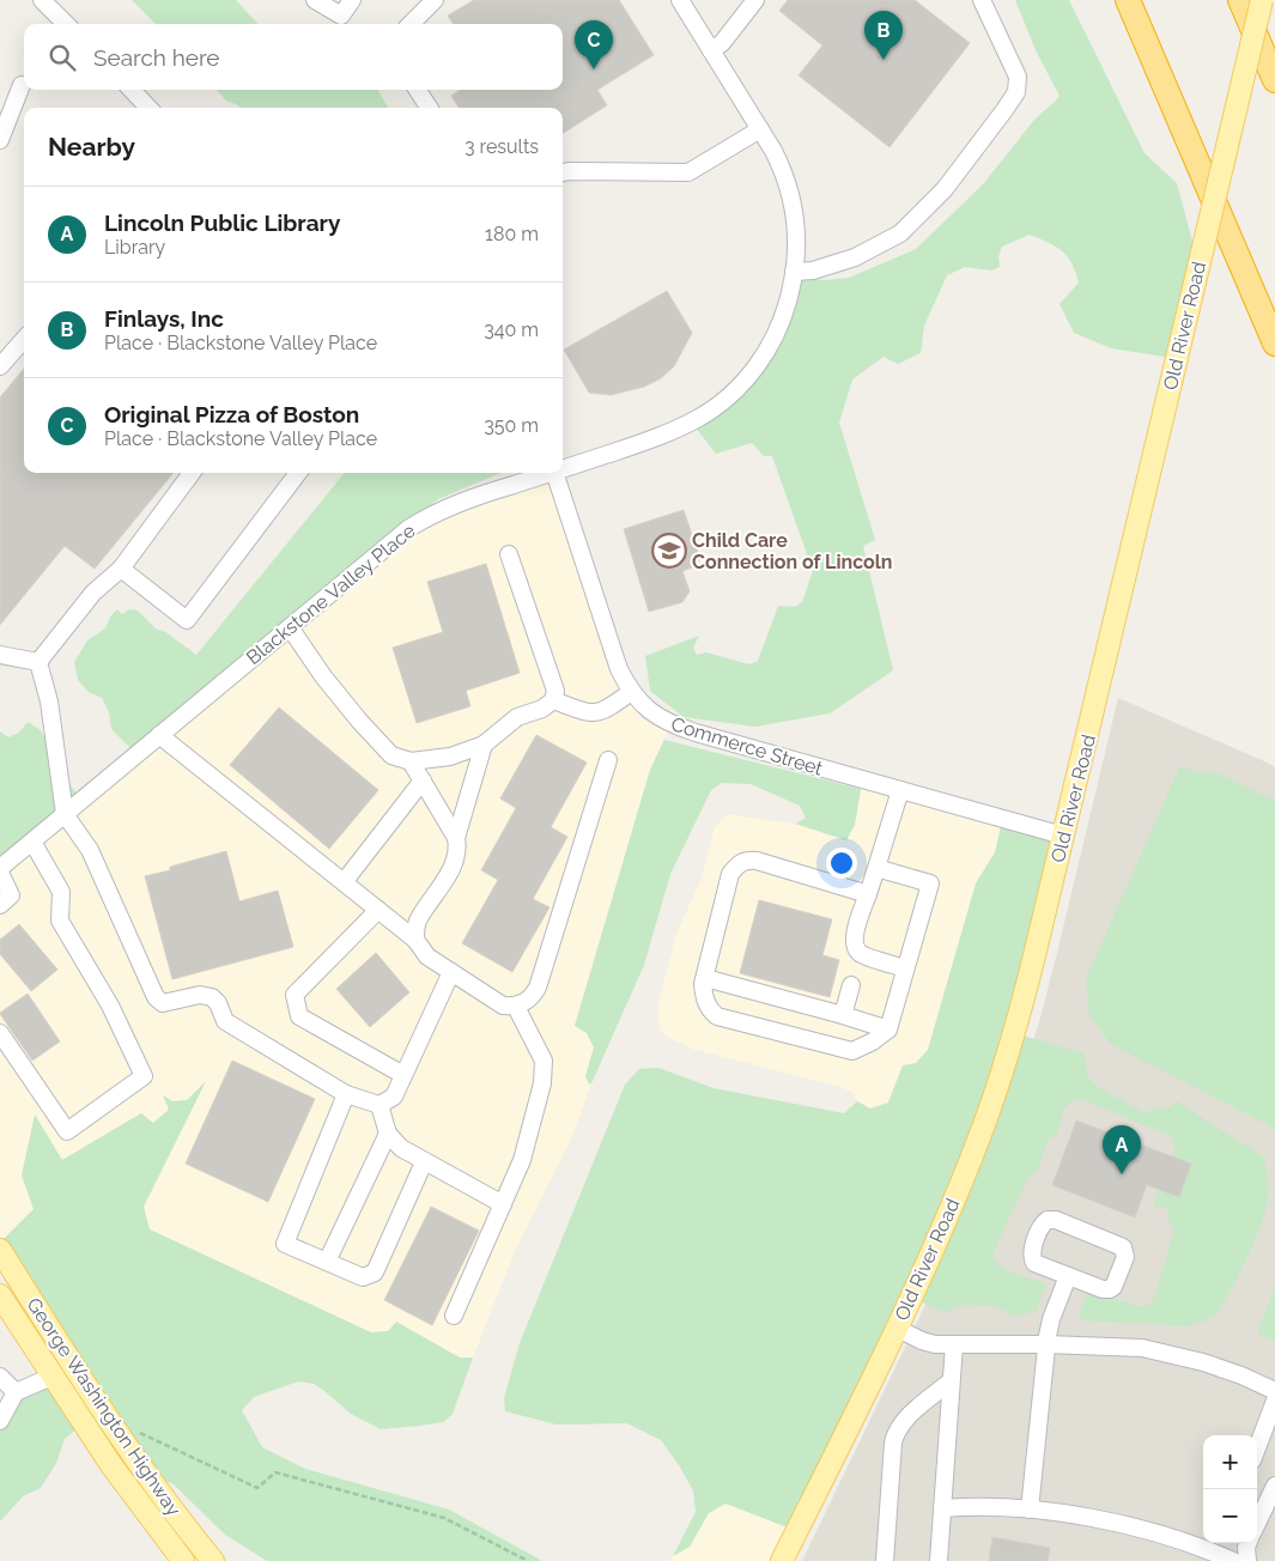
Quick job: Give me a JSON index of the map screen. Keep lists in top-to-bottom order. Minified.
{"streets":{"main road":["Old River Road","George Washington Highway"],"street":["Blackstone Valley Place","Commerce Street"]},"crossings":[["Old River Road","Commerce Street"]],"places":{"school or university":["Child Care Connection of Lincoln"]},"page":{"pins":["B","C","A"],"search":"Search here","heading":["Nearby","3 results"],"list":[{"mark":"A","name":"Lincoln Public Library","note":"Library","value":"180 m"},{"mark":"B","name":"Finlays, Inc","note":"Place · Blackstone Valley Place","value":"340 m"},{"mark":"C","name":"Original Pizza of Boston","note":"Place · Blackstone Valley Place","value":"350 m"}],"map_buttons":["+","−"]}}
